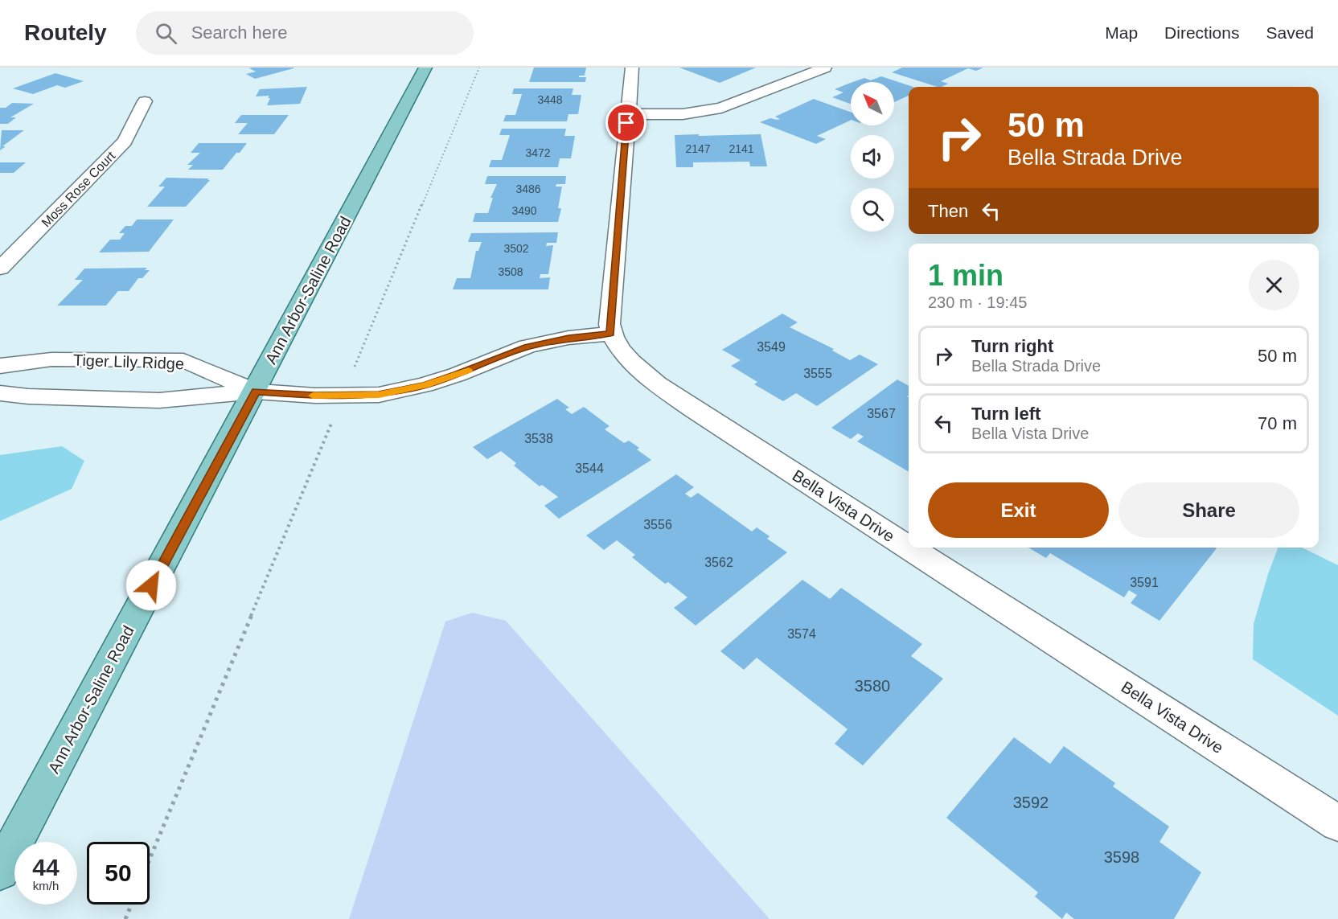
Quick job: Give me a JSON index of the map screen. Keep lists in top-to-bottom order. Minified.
{"streets":{"main road":["Ann Arbor-Saline Road"],"street":["Moss Rose Court","Tiger Lily Ridge","Bella Vista Drive"]},"crossings":[["Ann Arbor-Saline Road","Tiger Lily Ridge"]],"house_numbers":["3448","2147","2141","3472","3486","3490","3502","3508","3549","3555","3567","3538","3544","3556","3562","3591","3574","3580","3592","3598"],"north":"top left","page":{"header":"Routely","search":"Search here","nav":["Map","Directions","Saved"],"turn":["50 m","Bella Strada Drive"],"then":"Then","heading":["1 min","230 m · 19:45"],"list":[{"name":"Turn right","note":"Bella Strada Drive","value":"50 m"},{"name":"Turn left","note":"Bella Vista Drive","value":"70 m"}],"buttons":["Exit","Share"],"speed":"44 km/h","limit":"50"}}
